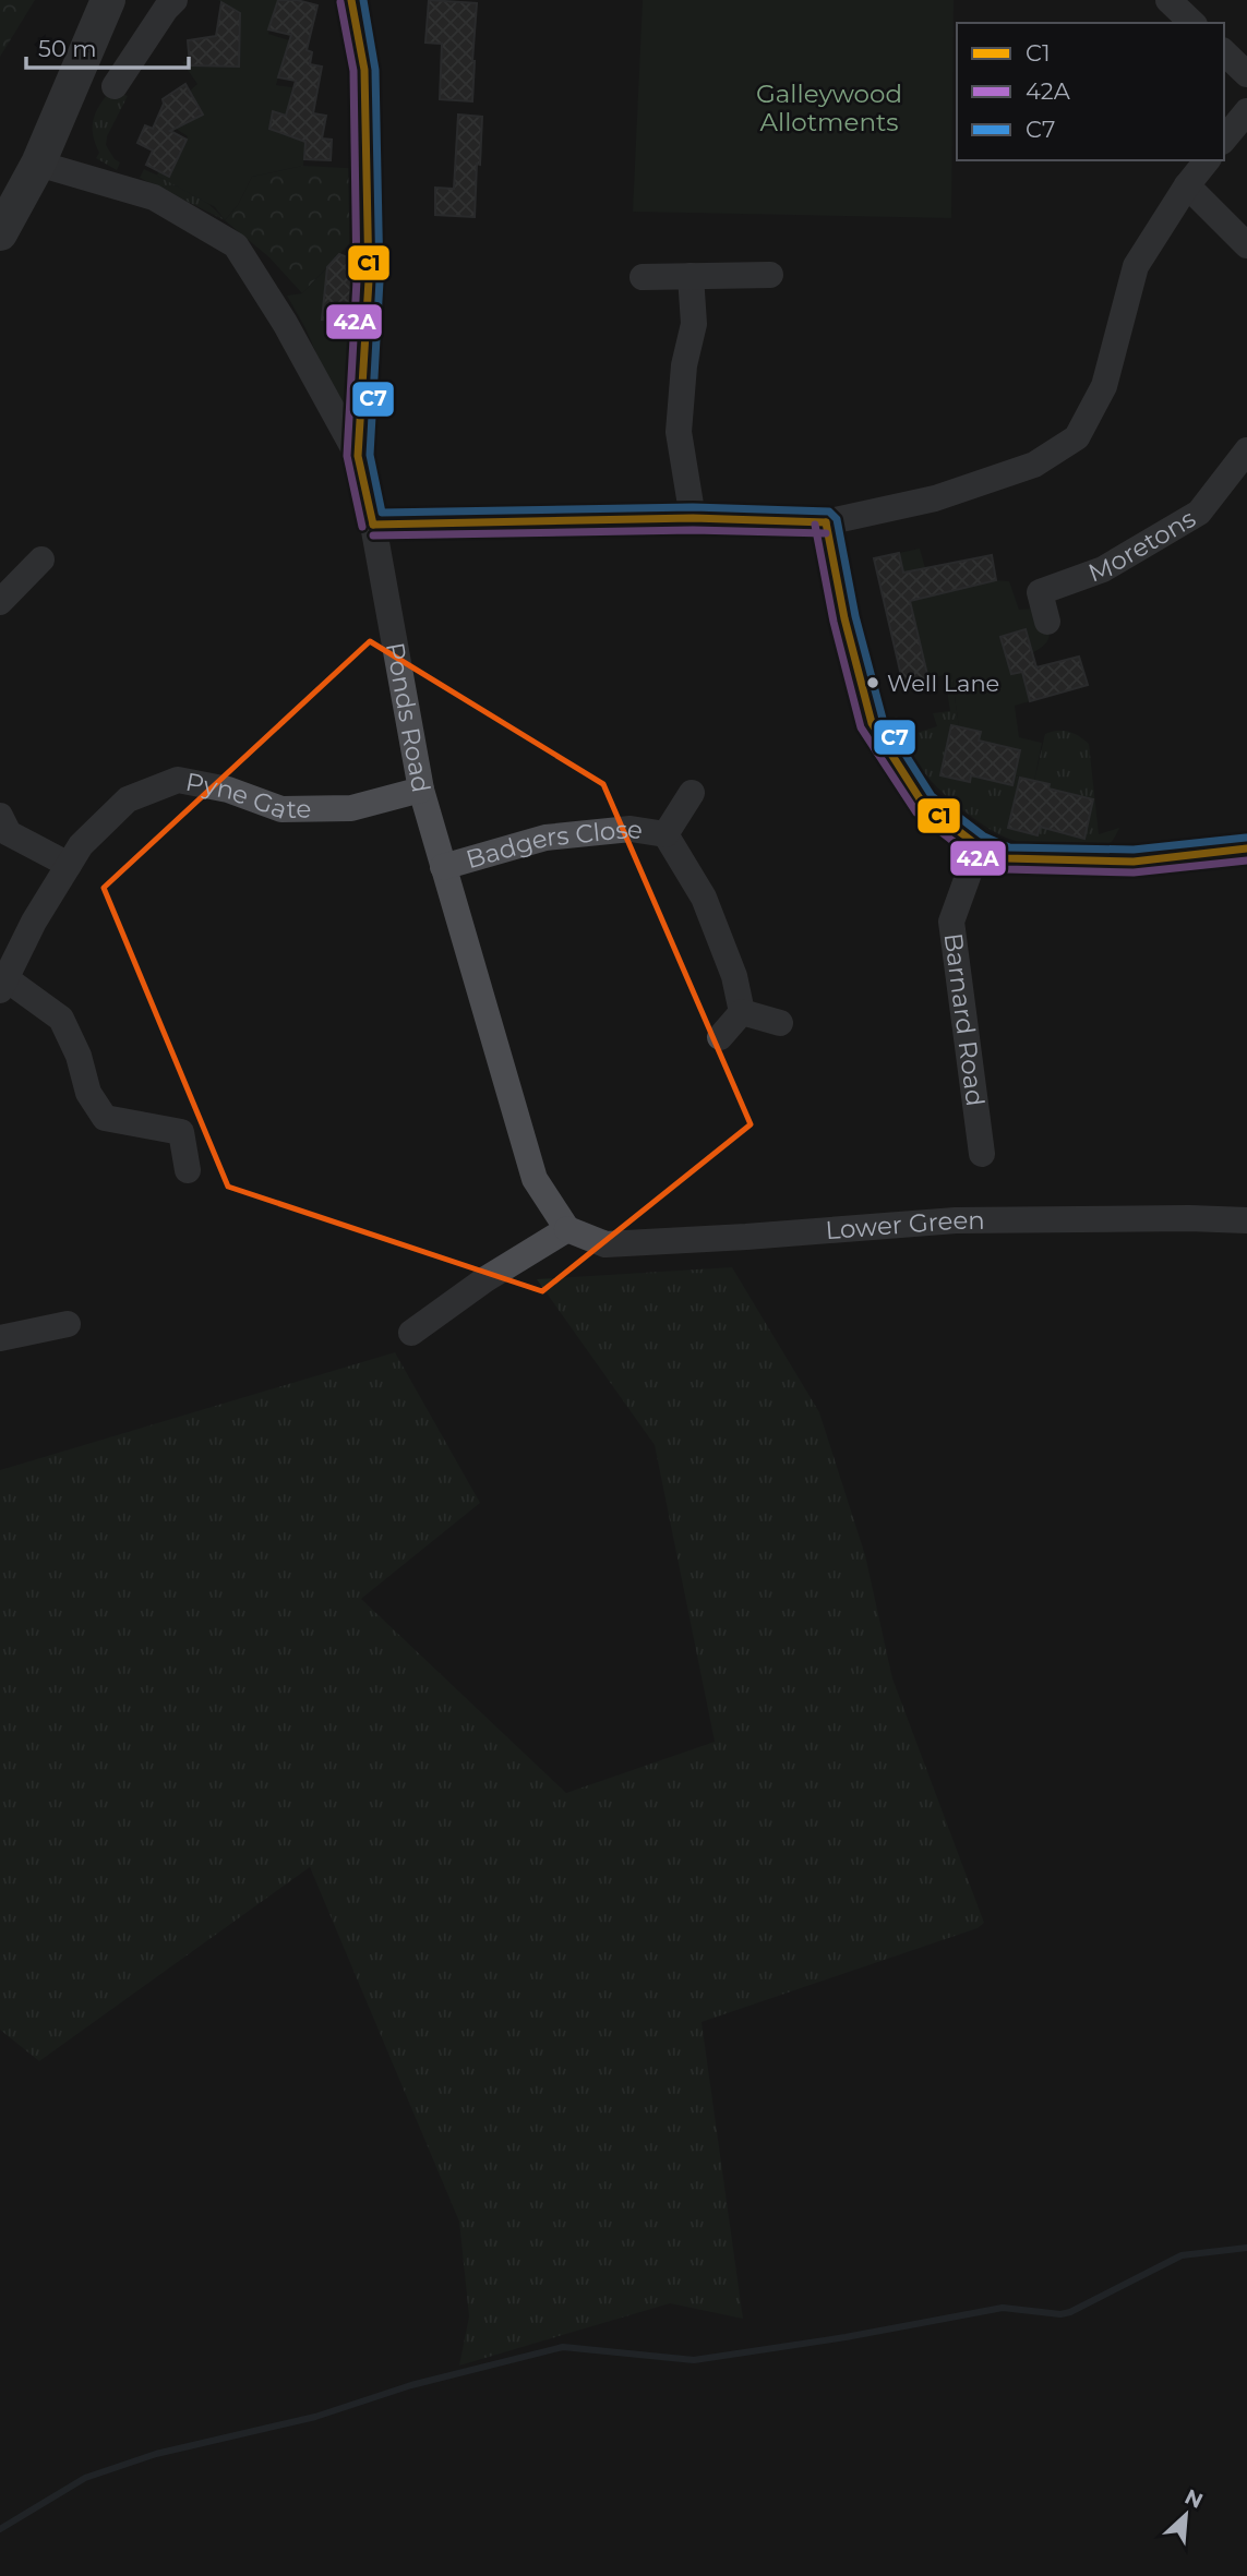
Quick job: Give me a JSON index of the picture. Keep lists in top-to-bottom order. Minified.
{"streets":{"street":["Moretons","Ponds Road","Pyne Gate","Badgers Close","Barnard Road","Lower Green"]},"crossings":[["Ponds Road","Pyne Gate"],["Ponds Road","Badgers Close"],["Ponds Road","Lower Green"]],"parks":["Galleywood Allotments"],"places":["Well Lane"],"lines":["transit line C1","transit line C7","transit line 42A"],"legend":["C1","42A","C7"],"scale_bar":"50 m","north":"top right"}
